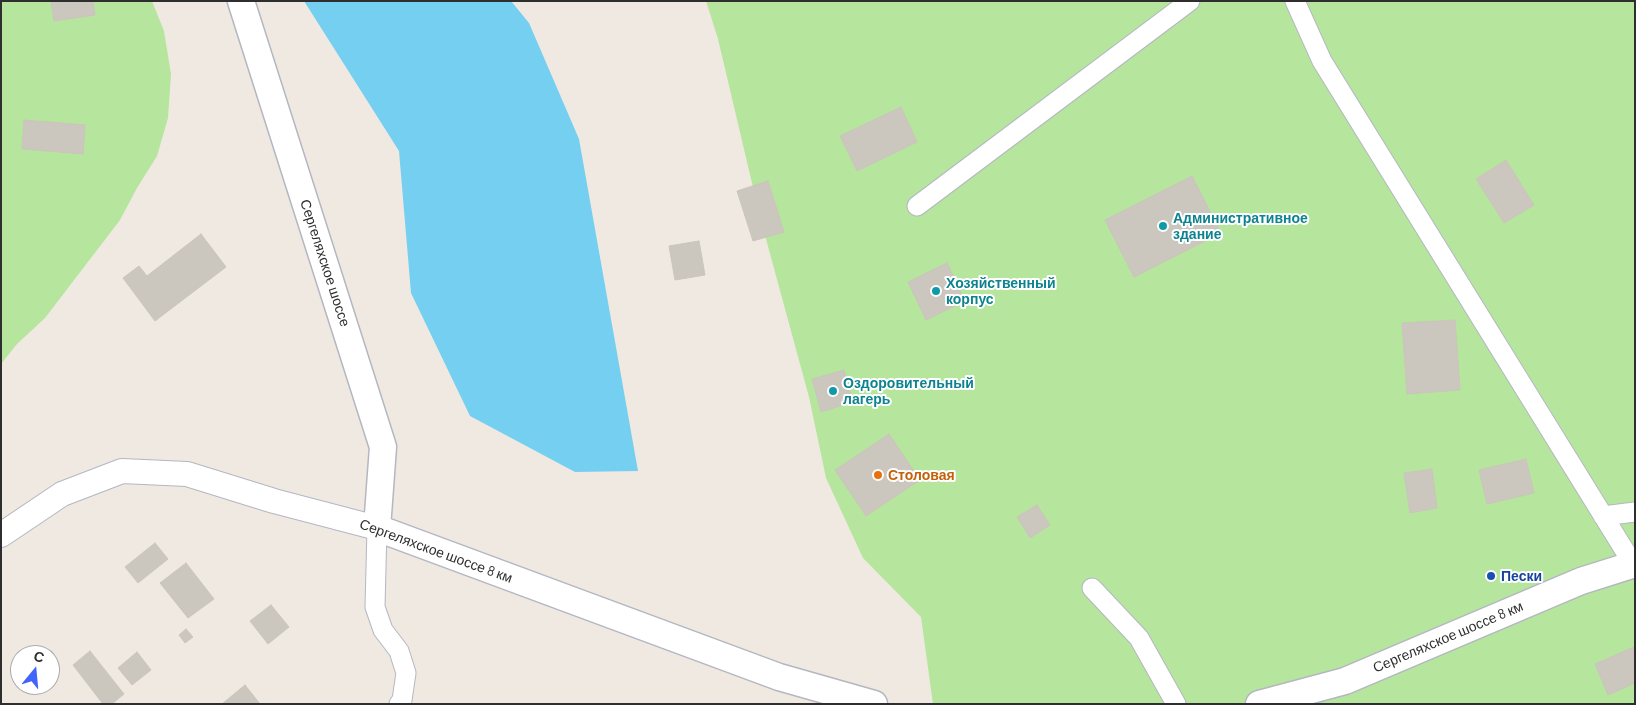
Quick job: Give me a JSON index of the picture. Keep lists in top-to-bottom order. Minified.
{"streets":{"main road":["Сергеляхское шоссе","Сергеляхское шоссе 8 км"]},"crossings":[["Сергеляхское шоссе","Сергеляхское шоссе 8 км"]],"places":["Административное здание","Хозяйственный корпус","Оздоровительный лагерь","Столовая","Пески"],"north":"top"}
